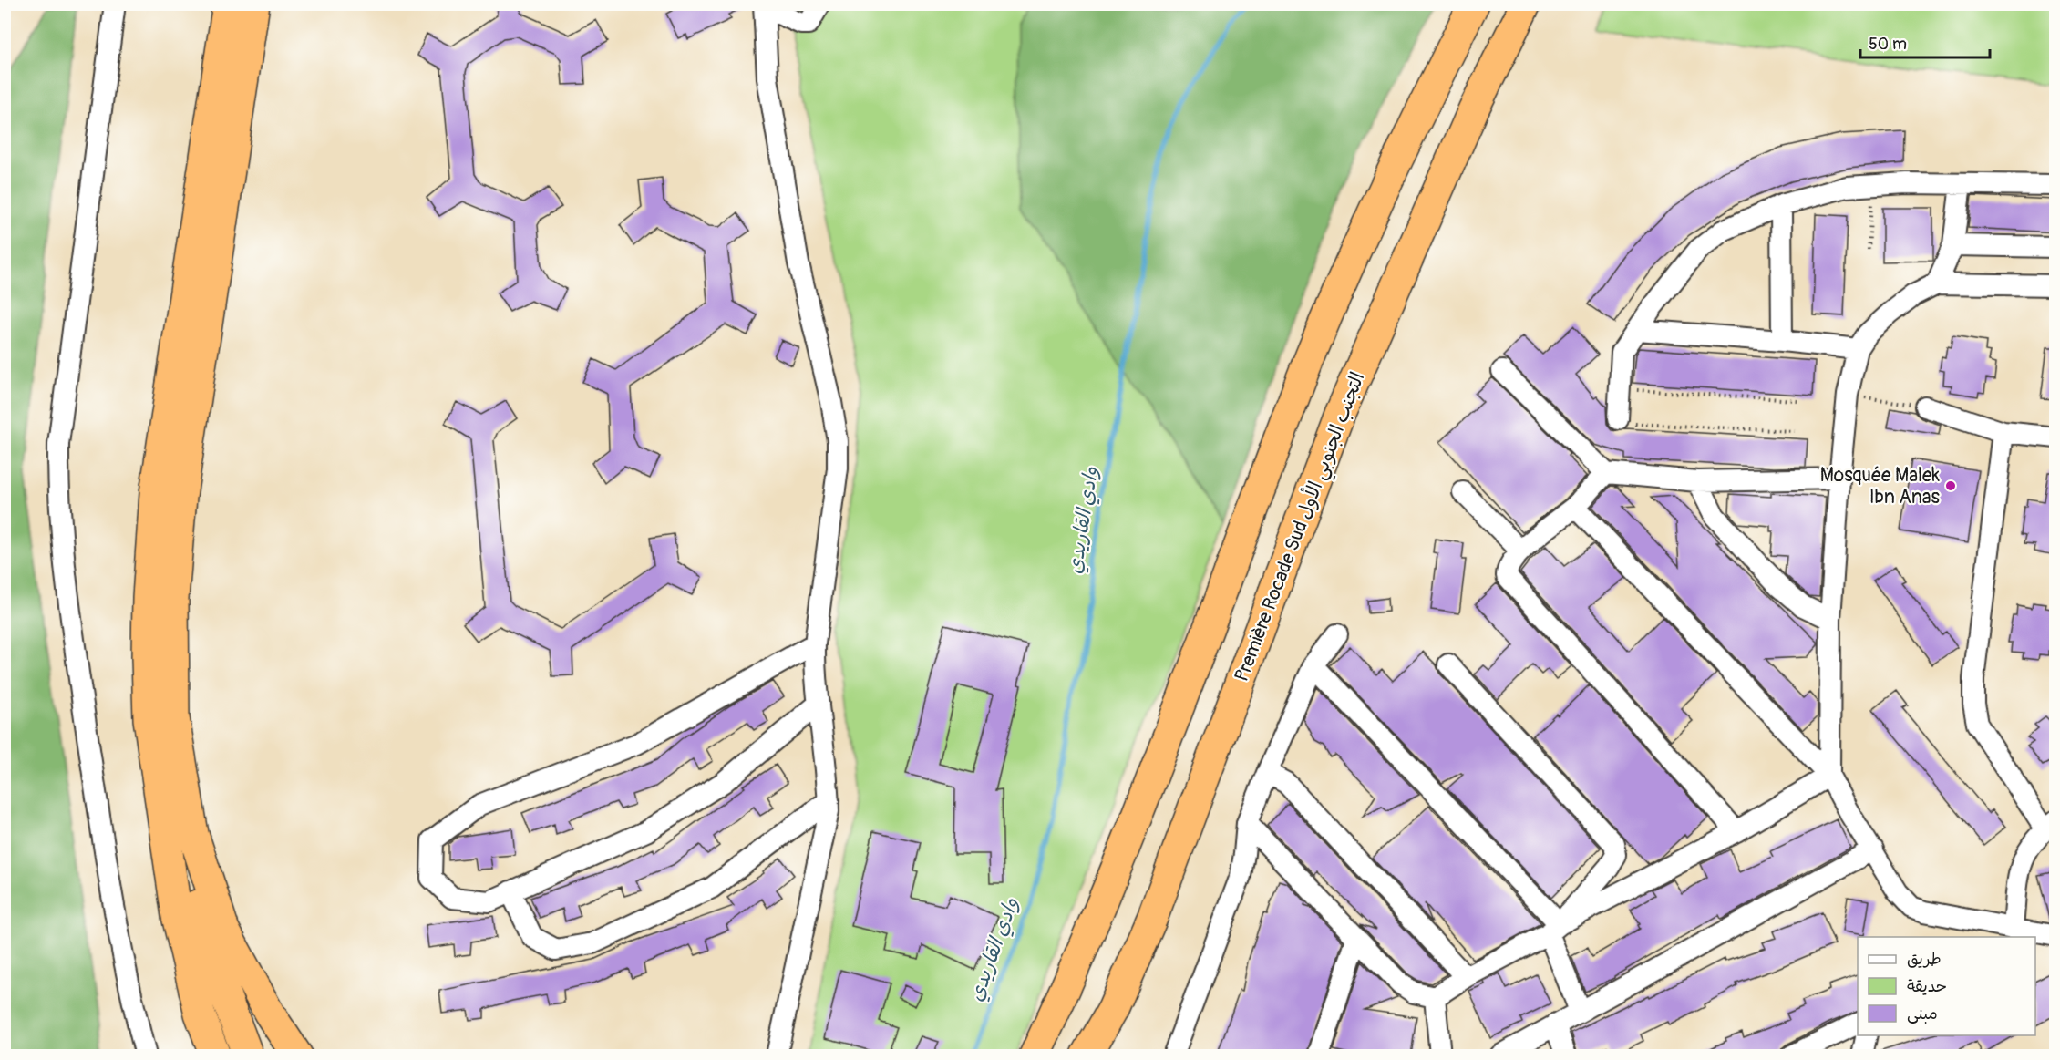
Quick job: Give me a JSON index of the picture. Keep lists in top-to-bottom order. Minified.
{"streets":{"highway":["Première Rocade Sud التجنب الجنوبي الأول"]},"water":["وادي القاريدي"],"places":["Mosquée Malek Ibn Anas"],"legend":["طريق","حديقة","مبنى"],"scale_bar":"50 m"}
